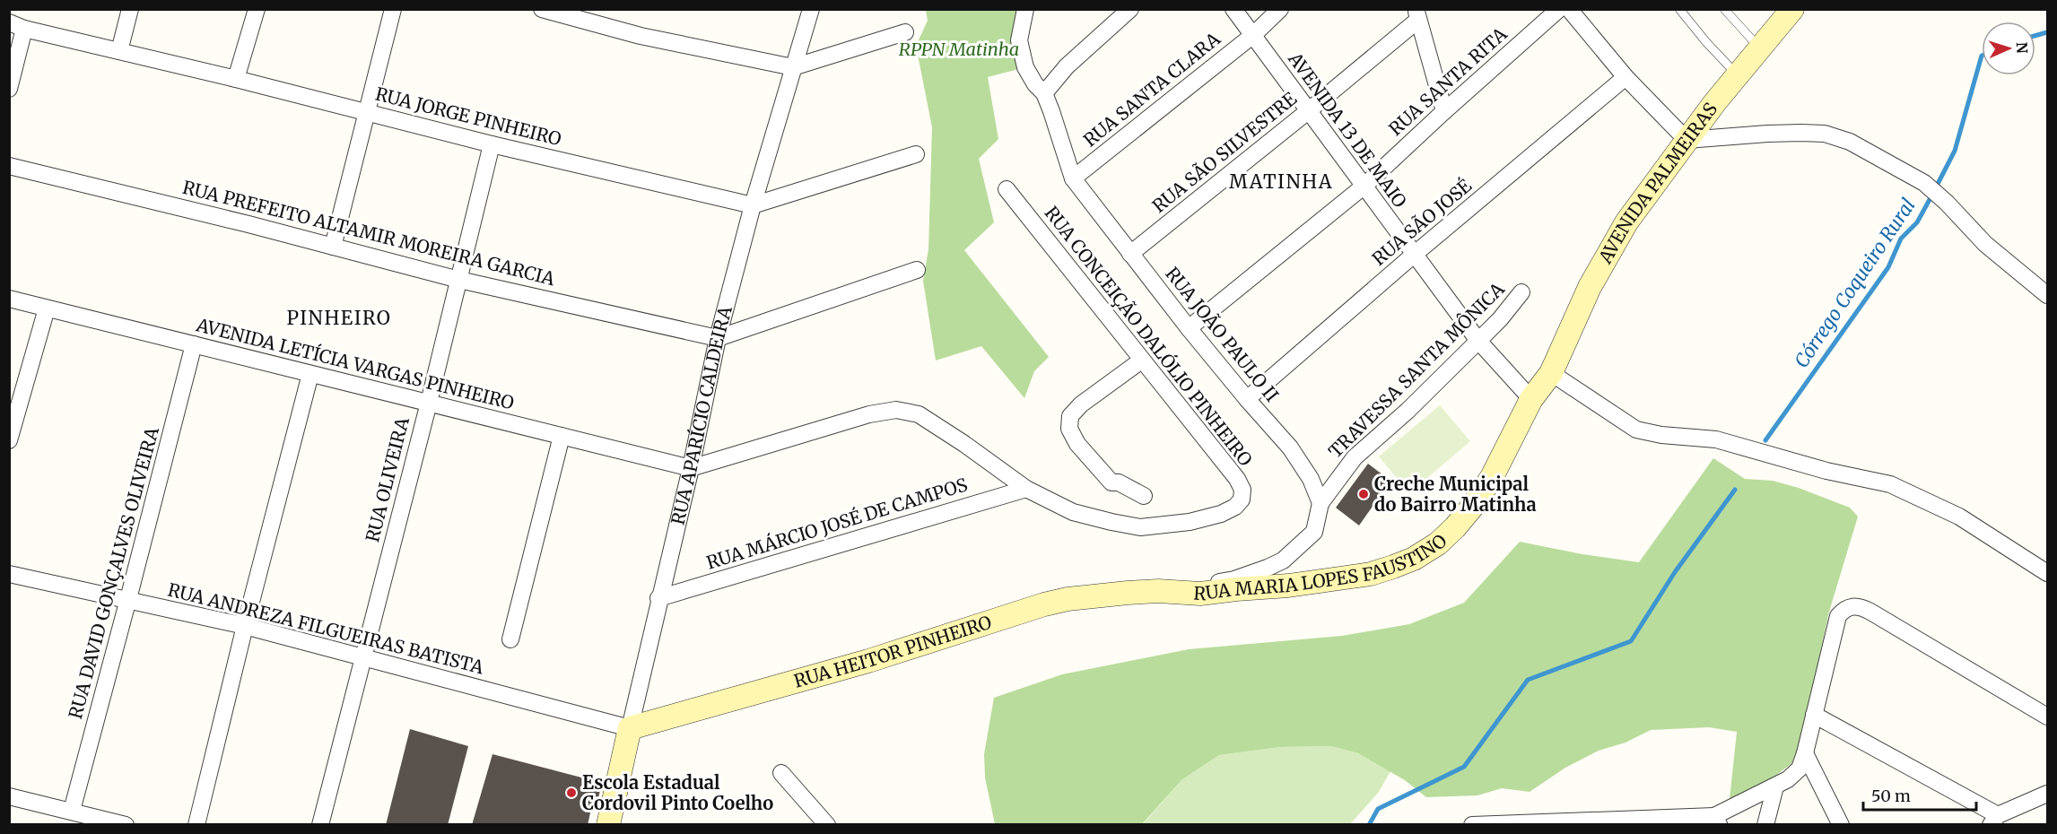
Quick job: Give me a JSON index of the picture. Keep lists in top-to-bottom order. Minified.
{"streets":{"street":["RUA SANTA RITA","RUA SANTA CLARA","RUA JORGE PINHEIRO","AVENIDA 13 DE MAIO","RUA SÃO SILVESTRE","AVENIDA PALMEIRAS","RUA SÃO JOSÉ","RUA PREFEITO ALTAMIR MOREIRA GARCIA","RUA JOÃO PAULO II","RUA CONCEIÇÃO DALÓLIO PINHEIRO","AVENIDA LETÍCIA VARGAS PINHEIRO","TRAVESSA SANTA MÔNICA","RUA APARÍCIO CALDEIRA","RUA OLIVEIRA","RUA MÁRCIO JOSÉ DE CAMPOS","RUA MARIA LOPES FAUSTINO","RUA DAVID GONÇALVES OLIVEIRA","RUA ANDREZA FILGUEIRAS BATISTA","RUA HEITOR PINHEIRO"]},"crossings":[["RUA SANTA RITA","AVENIDA 13 DE MAIO"],["RUA SANTA RITA","RUA JOÃO PAULO II"],["RUA SANTA CLARA","AVENIDA 13 DE MAIO"],["RUA SANTA CLARA","RUA JOÃO PAULO II"],["RUA JORGE PINHEIRO","RUA APARÍCIO CALDEIRA"],["RUA JORGE PINHEIRO","RUA OLIVEIRA"],["AVENIDA 13 DE MAIO","RUA SÃO SILVESTRE"],["AVENIDA 13 DE MAIO","RUA SÃO JOSÉ"],["AVENIDA 13 DE MAIO","TRAVESSA SANTA MÔNICA"],["AVENIDA 13 DE MAIO","RUA MARIA LOPES FAUSTINO"],["RUA SÃO SILVESTRE","RUA JOÃO PAULO II"],["AVENIDA PALMEIRAS","RUA MARIA LOPES FAUSTINO"],["RUA SÃO JOSÉ","RUA JOÃO PAULO II"],["RUA PREFEITO ALTAMIR MOREIRA GARCIA","RUA APARÍCIO CALDEIRA"],["RUA PREFEITO ALTAMIR MOREIRA GARCIA","RUA OLIVEIRA"],["RUA JOÃO PAULO II","TRAVESSA SANTA MÔNICA"],["RUA CONCEIÇÃO DALÓLIO PINHEIRO","AVENIDA LETÍCIA VARGAS PINHEIRO"],["RUA CONCEIÇÃO DALÓLIO PINHEIRO","RUA APARÍCIO CALDEIRA"],["RUA CONCEIÇÃO DALÓLIO PINHEIRO","RUA MÁRCIO JOSÉ DE CAMPOS"],["AVENIDA LETÍCIA VARGAS PINHEIRO","RUA APARÍCIO CALDEIRA"],["AVENIDA LETÍCIA VARGAS PINHEIRO","RUA OLIVEIRA"],["AVENIDA LETÍCIA VARGAS PINHEIRO","RUA DAVID GONÇALVES OLIVEIRA"],["RUA APARÍCIO CALDEIRA","RUA MÁRCIO JOSÉ DE CAMPOS"],["RUA APARÍCIO CALDEIRA","RUA ANDREZA FILGUEIRAS BATISTA"],["RUA APARÍCIO CALDEIRA","RUA HEITOR PINHEIRO"],["RUA OLIVEIRA","RUA ANDREZA FILGUEIRAS BATISTA"],["RUA MARIA LOPES FAUSTINO","RUA HEITOR PINHEIRO"],["RUA DAVID GONÇALVES OLIVEIRA","RUA ANDREZA FILGUEIRAS BATISTA"],["RUA ANDREZA FILGUEIRAS BATISTA","RUA HEITOR PINHEIRO"]],"districts":["MATINHA","PINHEIRO"],"water":["Córrego Coqueiro Rural"],"parks":["RPPN Matinha"],"places":["Creche Municipal do Bairro Matinha","Escola Estadual Cordovil Pinto Coelho"],"scale_bar":"50 m","north":"right"}
